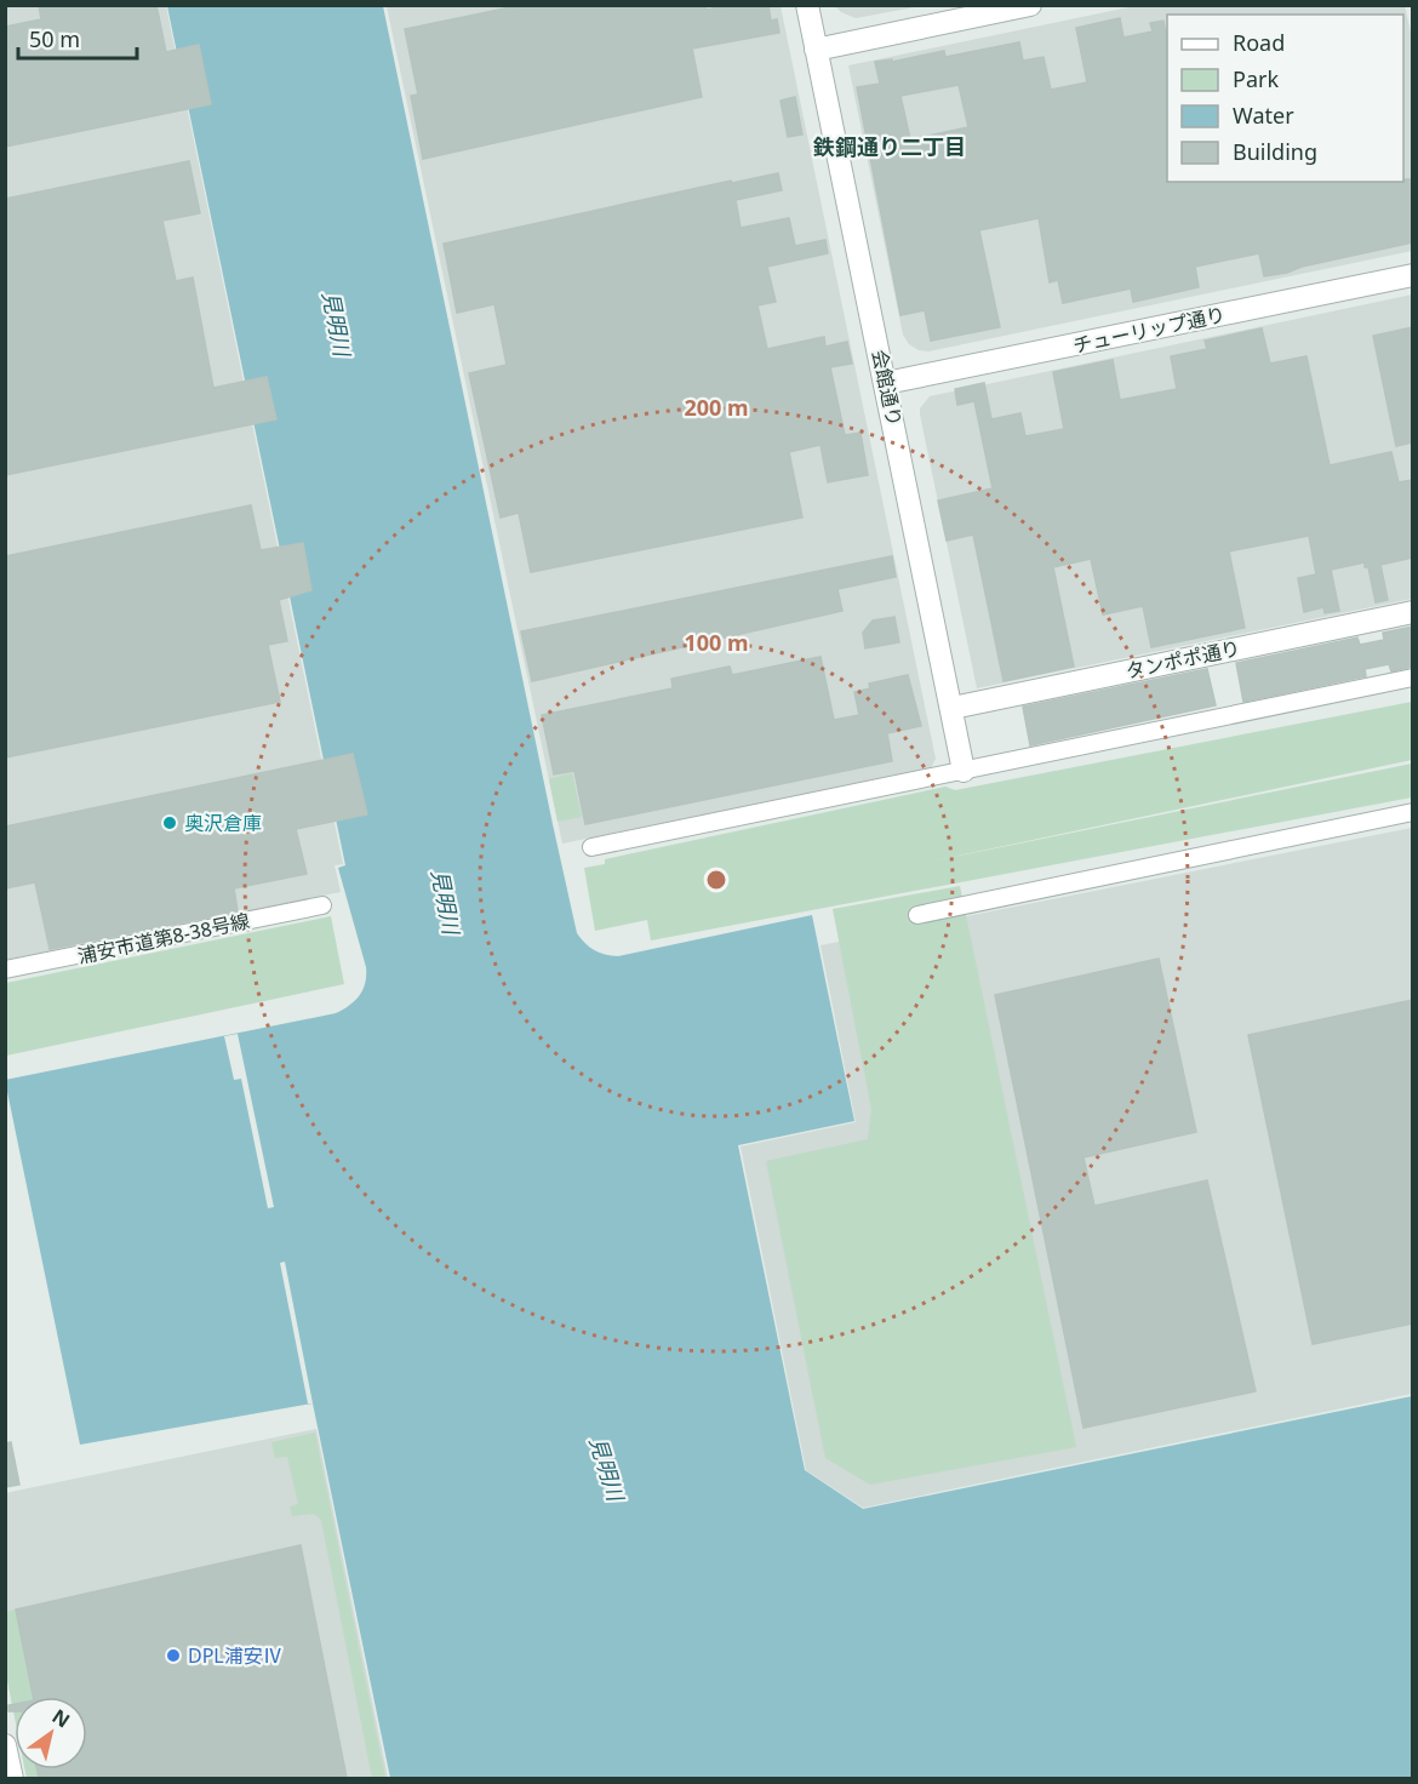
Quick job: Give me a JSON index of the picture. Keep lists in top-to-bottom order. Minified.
{"streets":{"street":["チューリップ通り","会館通り","タンポポ通り","浦安市道第8-38号線"]},"crossings":[["チューリップ通り","会館通り"],["会館通り","タンポポ通り"]],"districts":["鉄鋼通り二丁目"],"water":["見明川"],"places":["奥沢倉庫","DPL浦安Ⅳ"],"legend":["Road","Park","Water","Building"],"scale_bar":"50 m","north":"top right","rings":["200 m","100 m"]}
